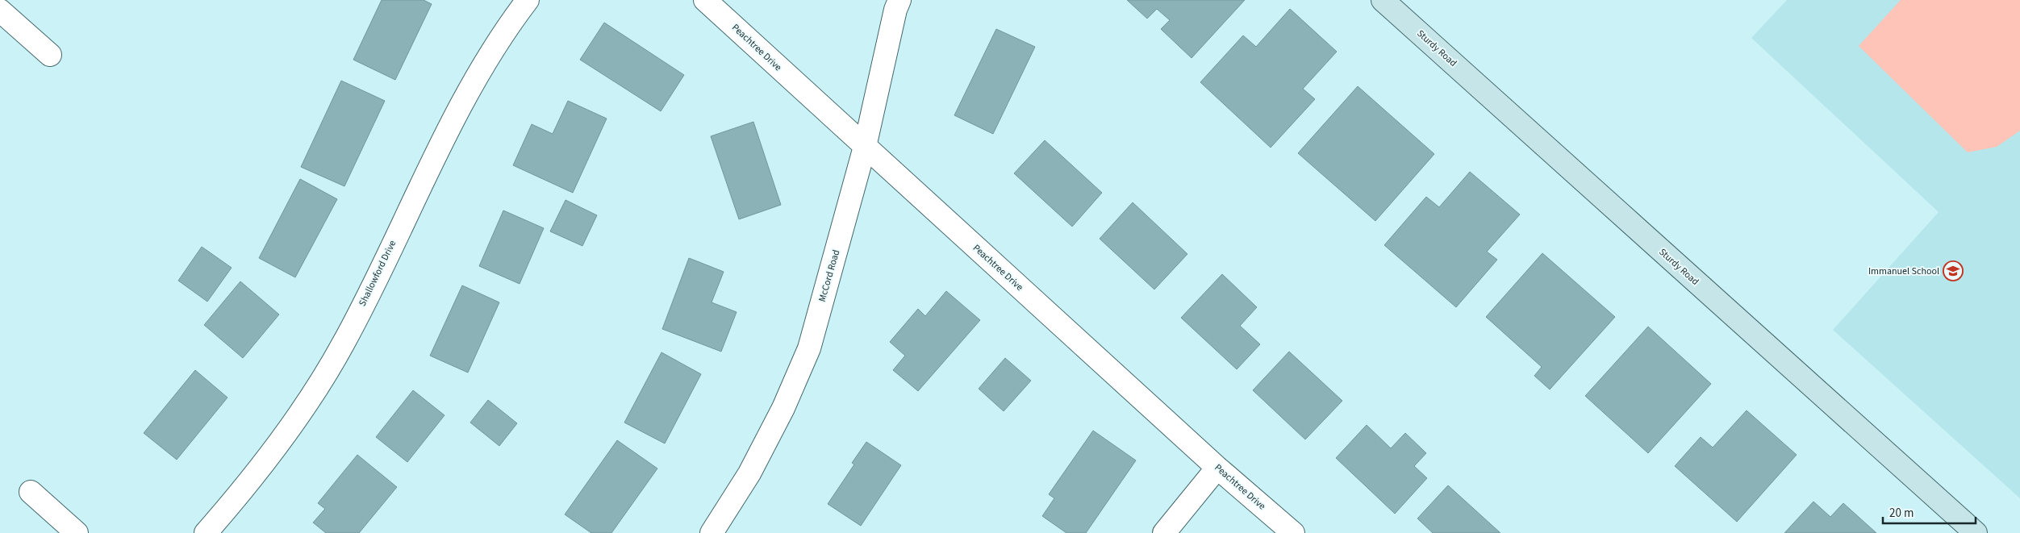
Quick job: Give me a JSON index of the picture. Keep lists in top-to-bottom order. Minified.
{"streets":{"street":["Peachtree Drive","Sturdy Road","Shallowford Drive","McCord Road"]},"crossings":[["Peachtree Drive","McCord Road"]],"places":{"school or university":["Immanuel School"]},"scale_bar":"20 m"}
